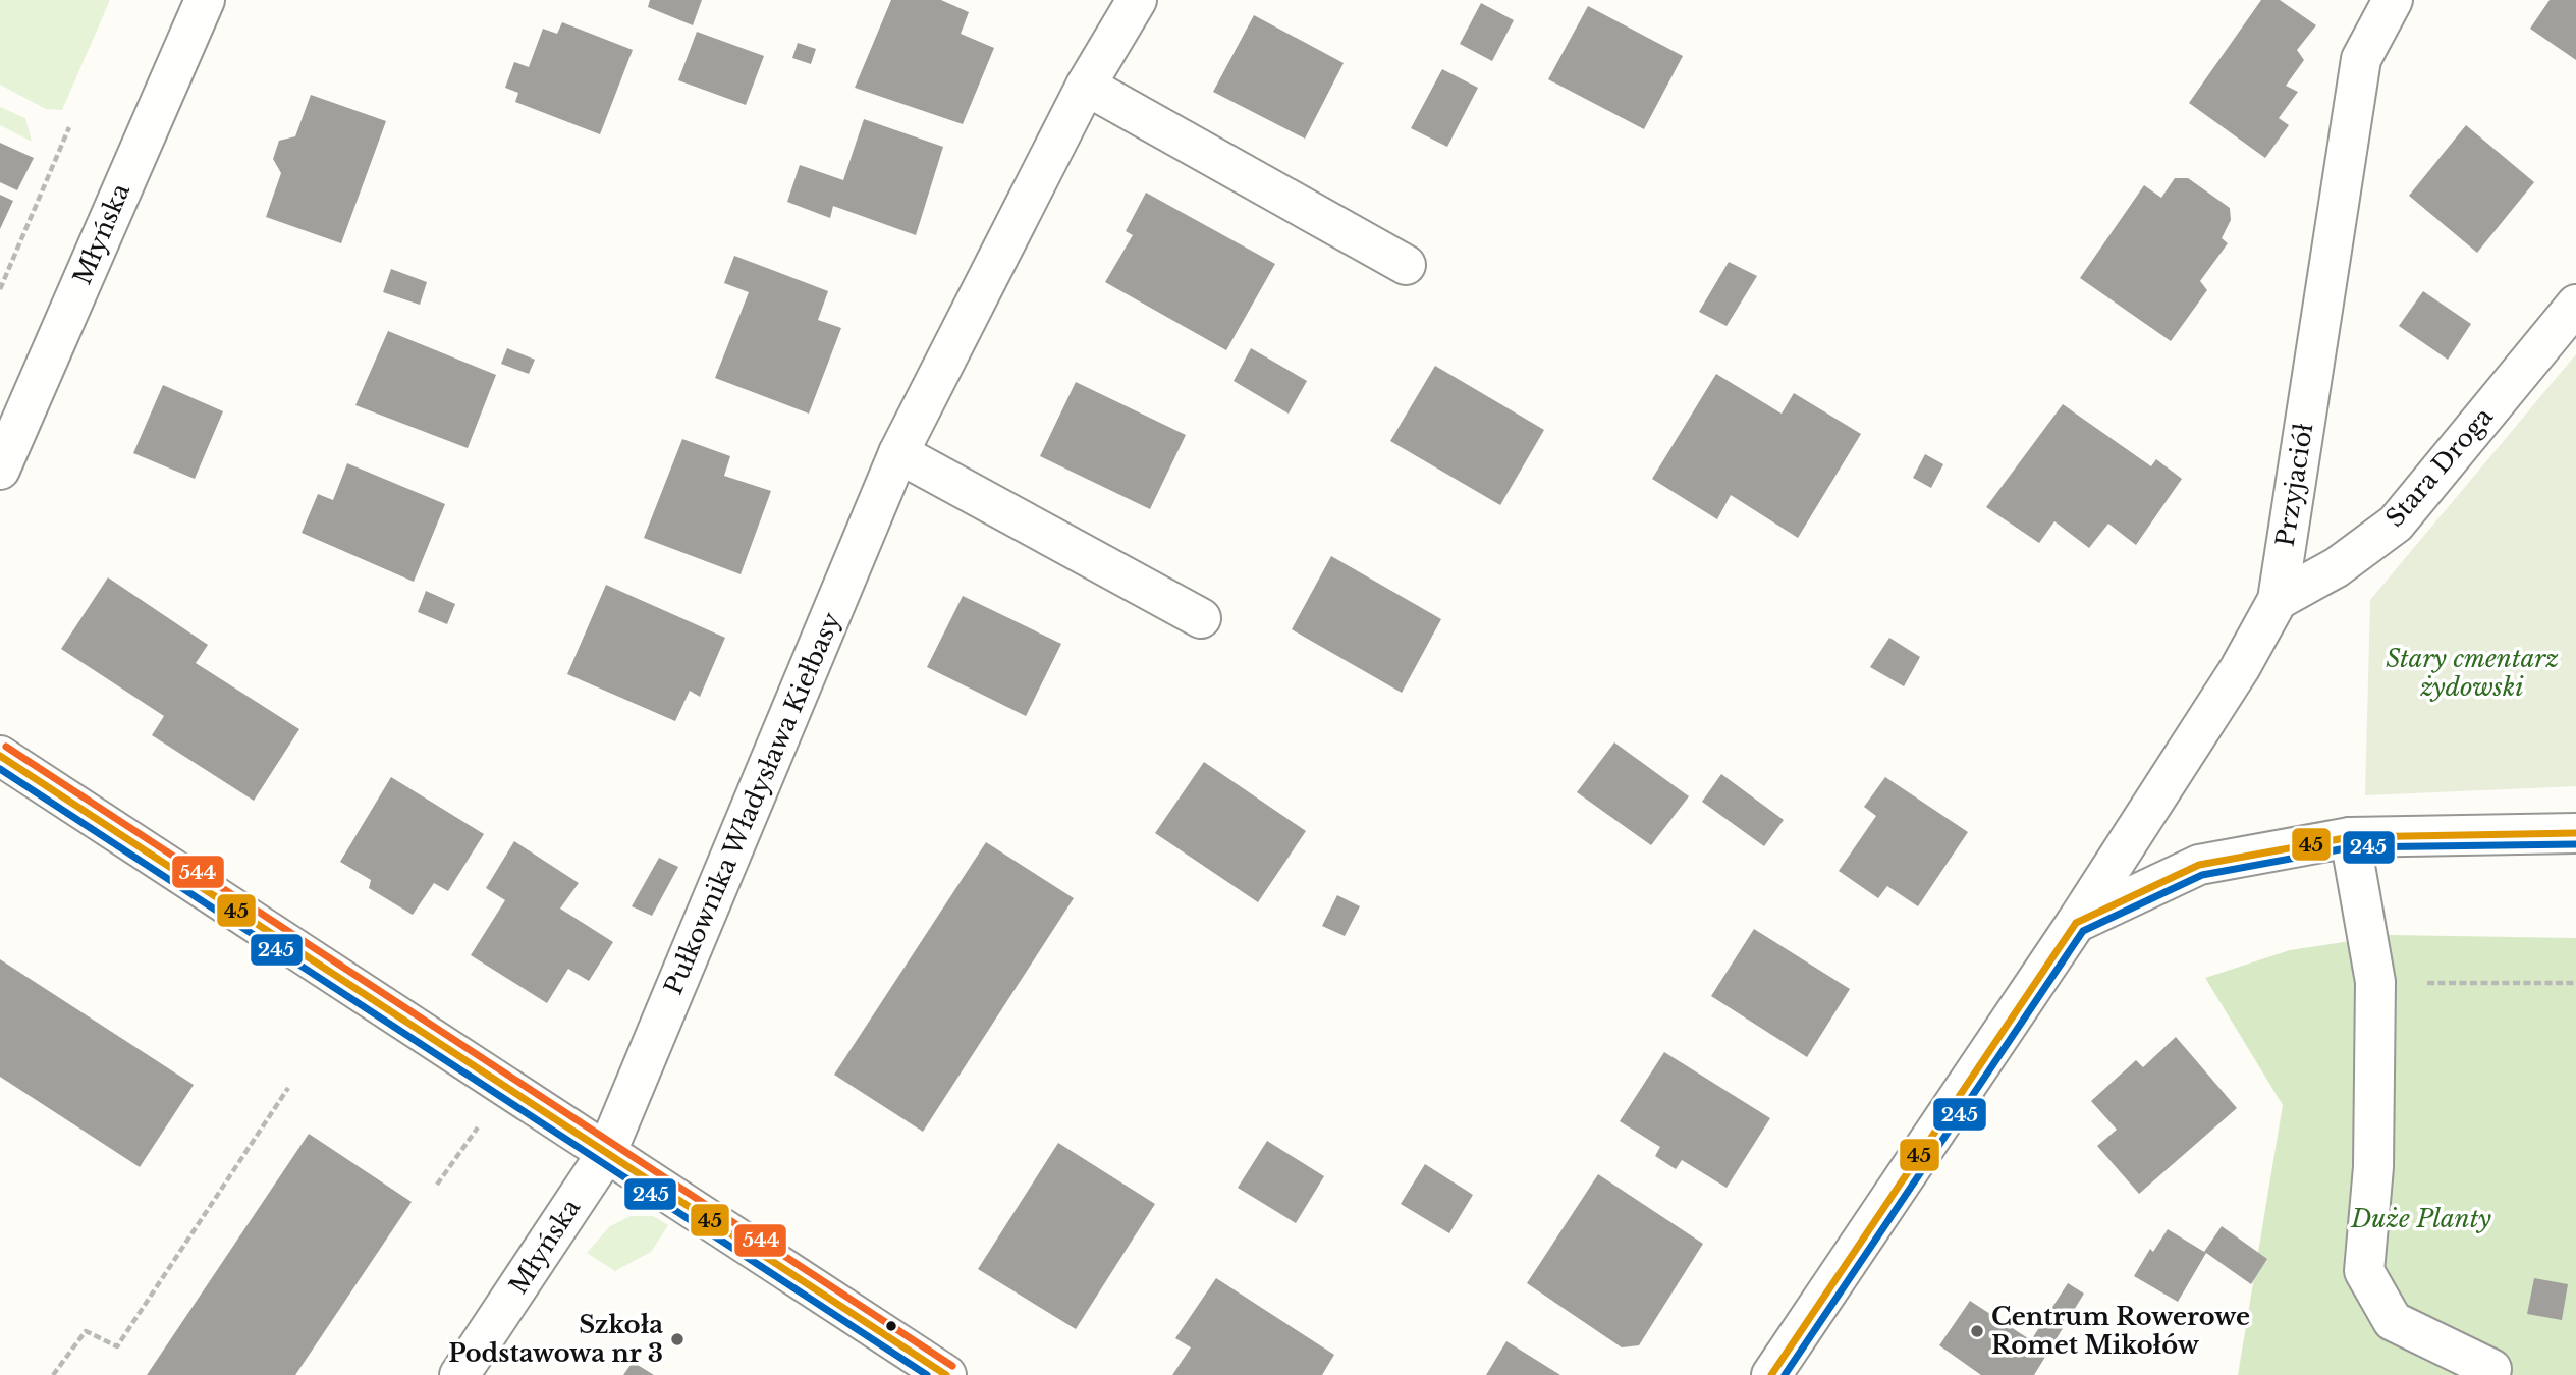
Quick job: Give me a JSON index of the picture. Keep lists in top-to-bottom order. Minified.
{"streets":{"street":["Młyńska","Stara Droga","Przyjaciół","Pułkownika Władysława Kiełbasy"]},"crossings":[["Młyńska","Pułkownika Władysława Kiełbasy"],["Stara Droga","Przyjaciół"]],"parks":["Stary cmentarz żydowski","Duże Planty"],"places":["Centrum Rowerowe Romet Mikołów","Szkoła Podstawowa nr 3"],"lines":["transit line 544","transit line 45","transit line 245"]}
